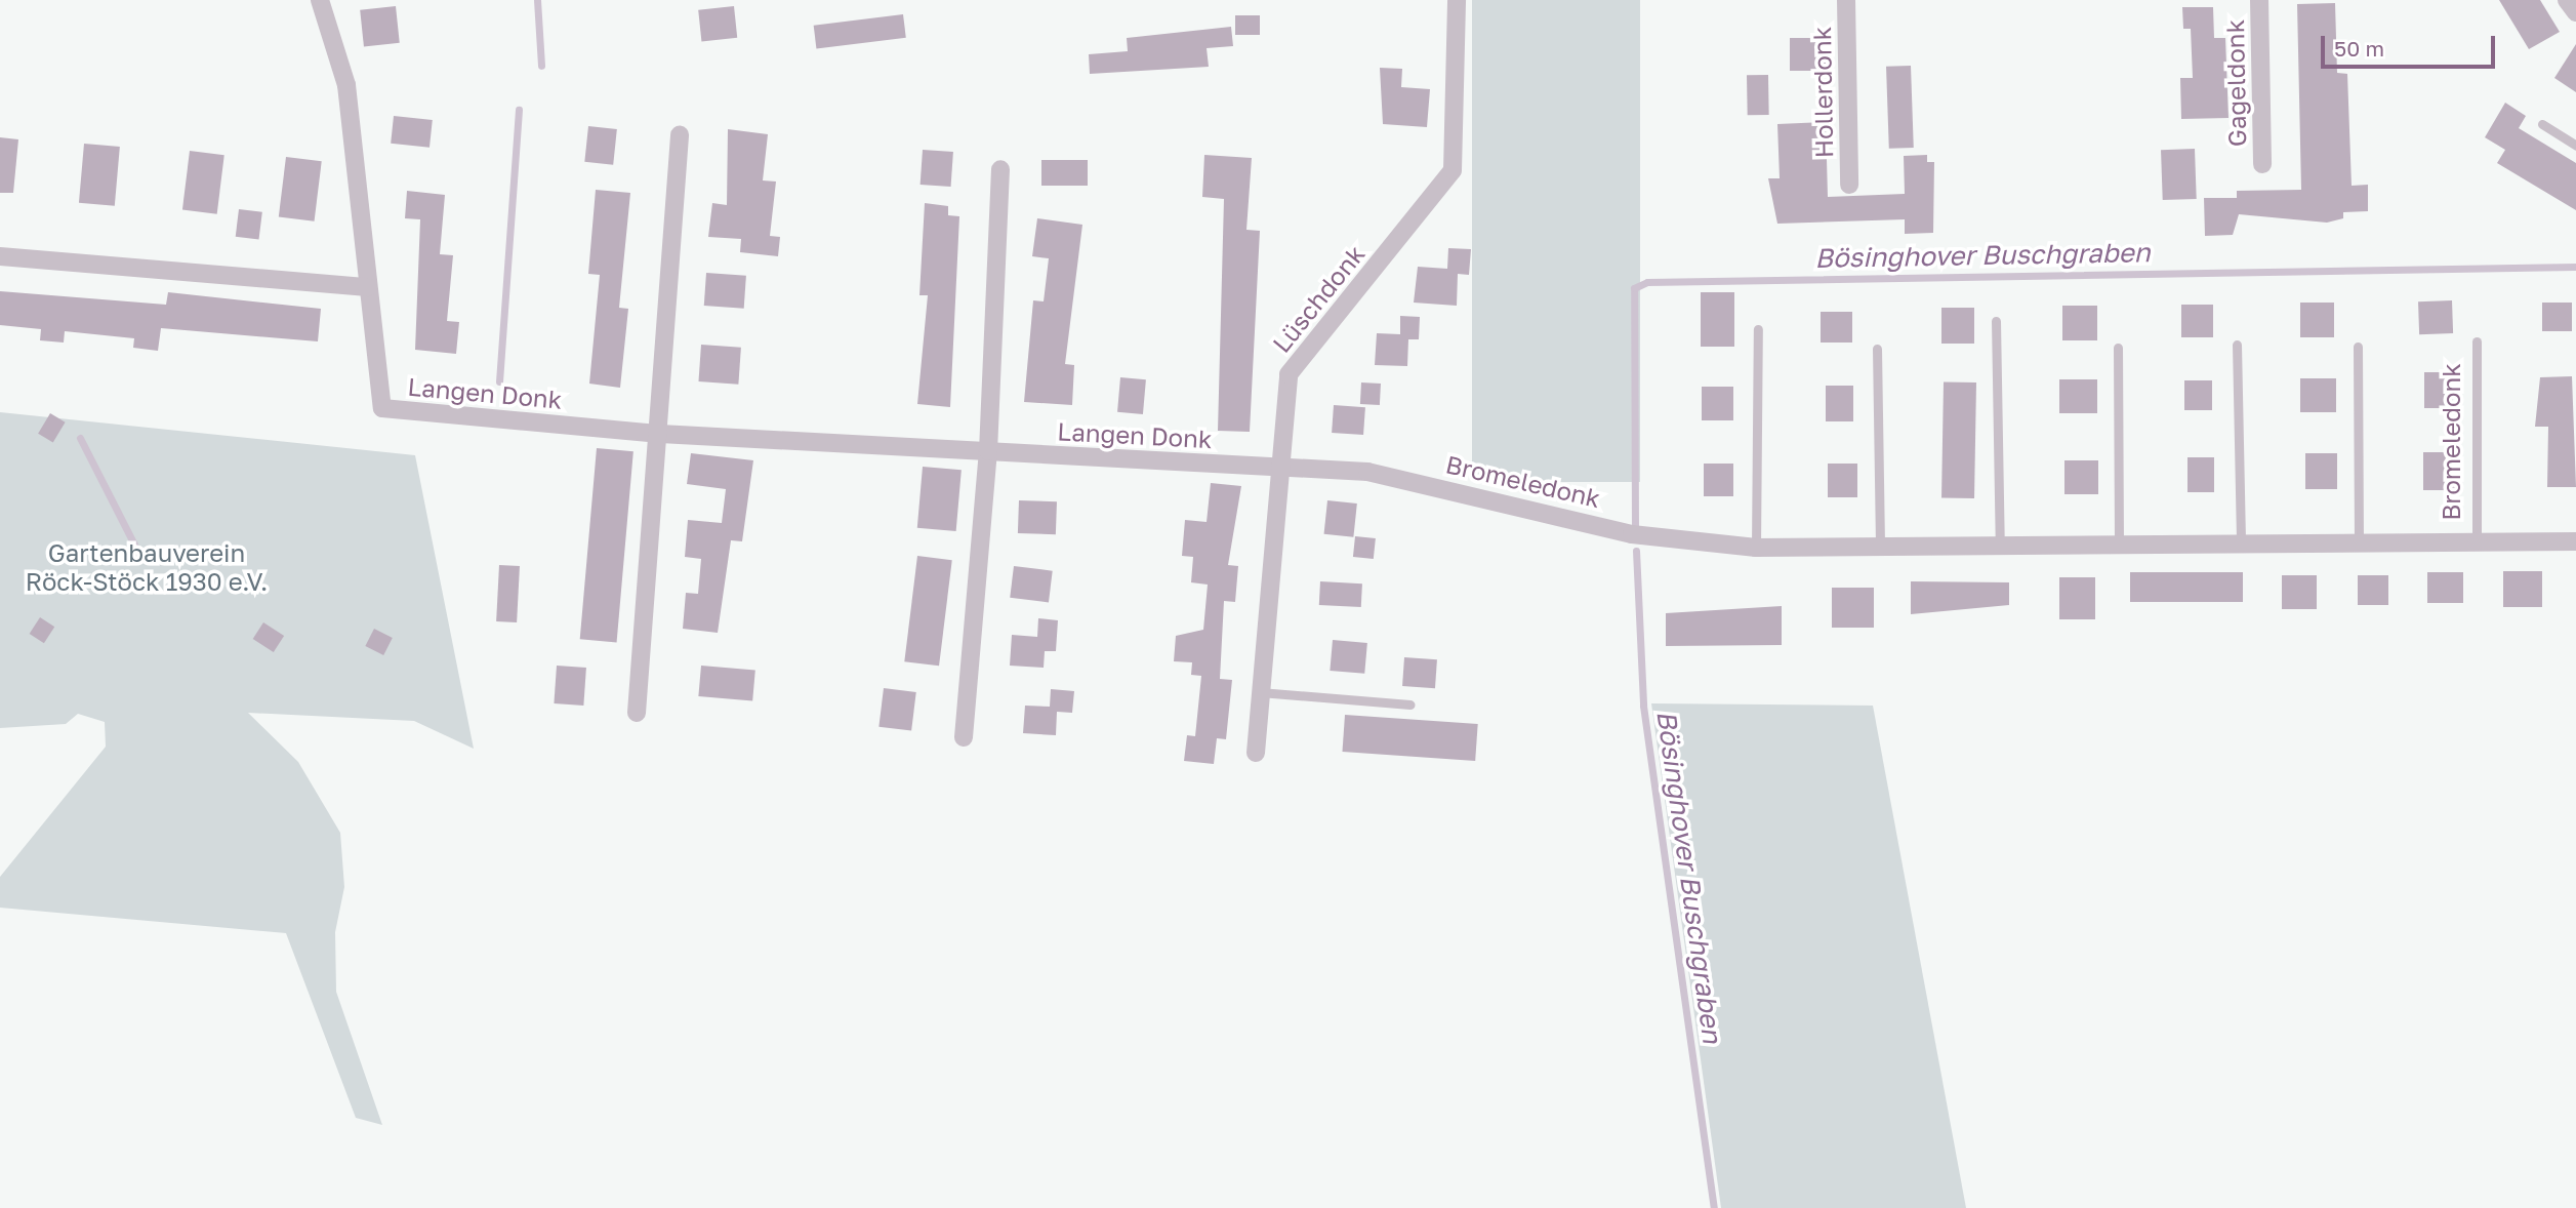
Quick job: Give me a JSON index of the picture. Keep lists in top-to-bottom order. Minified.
{"streets":{"street":["Gageldonk","Hollerdonk","Lüschdonk","Langen Donk","Bromeledonk"]},"crossings":[["Lüschdonk","Langen Donk"],["Lüschdonk","Bromeledonk"],["Langen Donk","Bromeledonk"]],"water":["Bösinghover Buschgraben"],"parks":["Gartenbauverein Röck-Stöck 1930 e.V."],"scale_bar":"50 m"}
